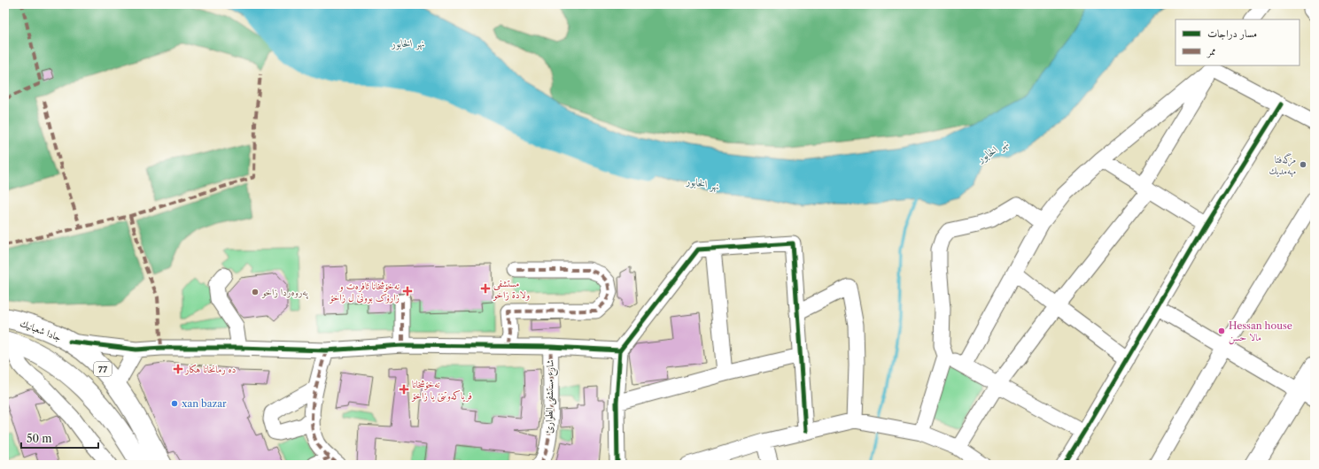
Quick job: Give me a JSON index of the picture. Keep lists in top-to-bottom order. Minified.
{"streets":{"main road":["جادا شعبانيك","77"],"street":["شارع مستشفى الطوارئ"]},"water":["نهر الخابور"],"places":{"other":["مزگەفتا مهەمدیك","په‌روه‌ردا زاخو","Hessan house مالا حسن","xan bazar"],"health":["مستشفى ولادة زاخو","نەخۆشخانا ئافرەت و زارۆک بوونێ ل زاخۆ","ده رمانخانا هكار","نه‌خۆشخانا فرياكه‌وتنێ يا زاخۆ"]},"legend":["مسار دراجات","ممر"],"scale_bar":"50 m"}
